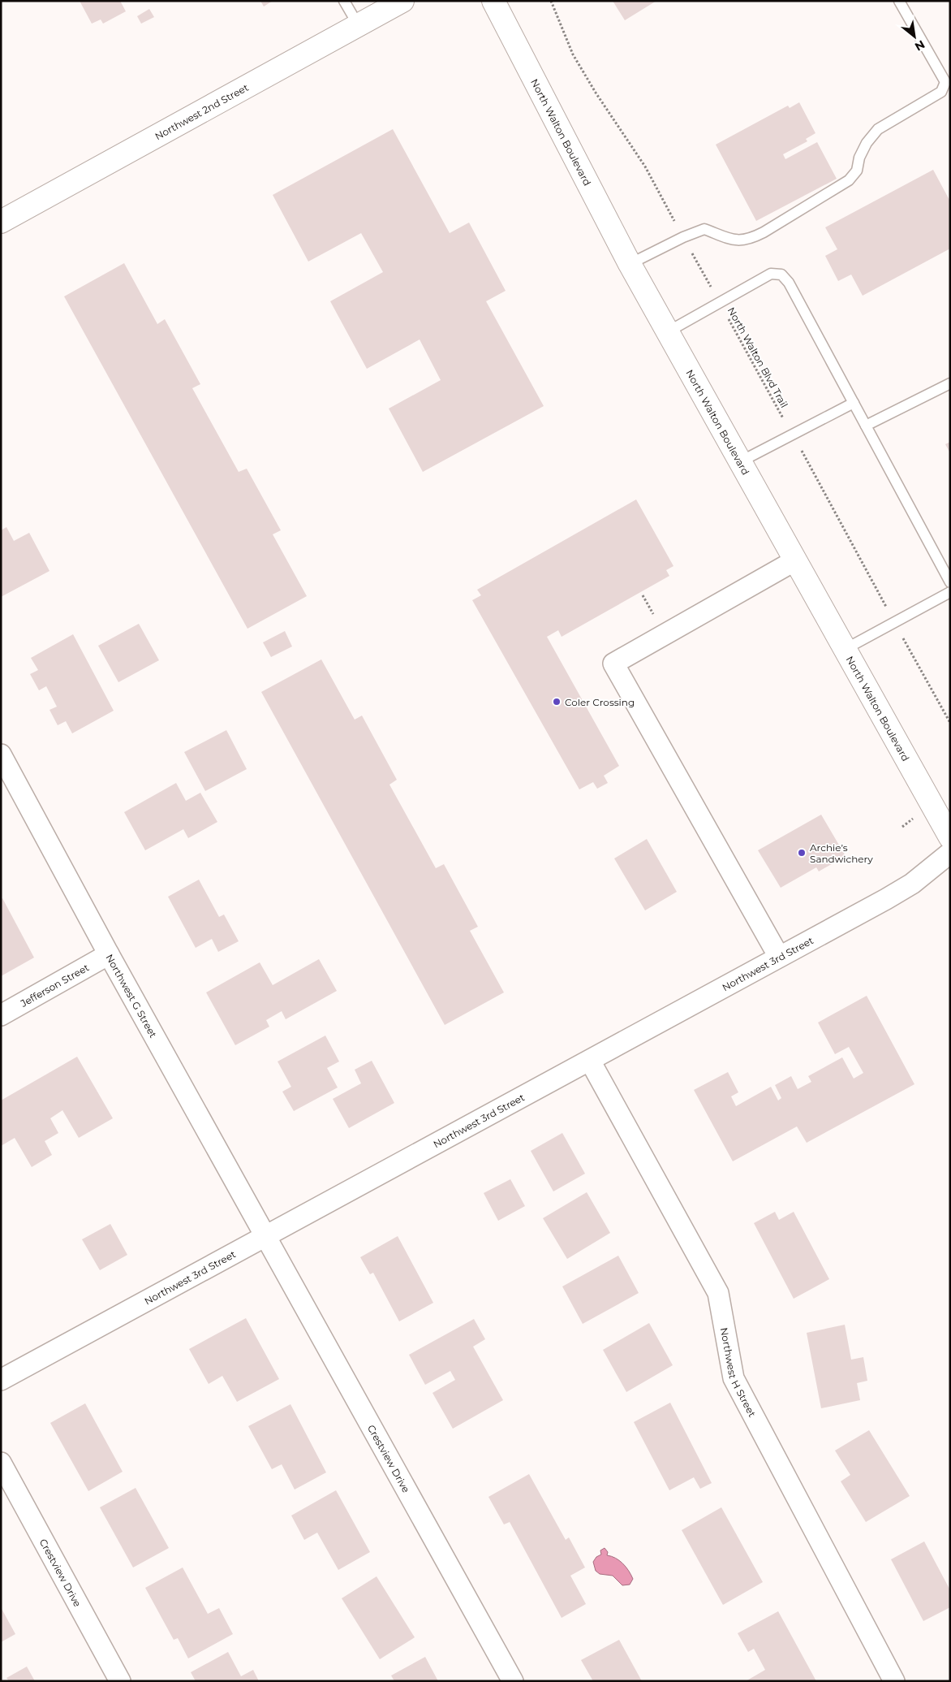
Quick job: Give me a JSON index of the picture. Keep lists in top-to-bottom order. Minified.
{"streets":{"main road":["Northwest 2nd Street","North Walton Boulevard"],"street":["Northwest 3rd Street","Jefferson Street","Northwest G Street","Northwest H Street","Crestview Drive"],"path":["North Walton Blvd Trail"]},"crossings":[["Northwest 3rd Street","Northwest G Street"],["Northwest 3rd Street","Northwest H Street"],["Northwest 3rd Street","Crestview Drive"],["Jefferson Street","Northwest G Street"],["Northwest G Street","Crestview Drive"]],"places":["Coler Crossing","Archie’s Sandwichery"],"north":"bottom right"}
